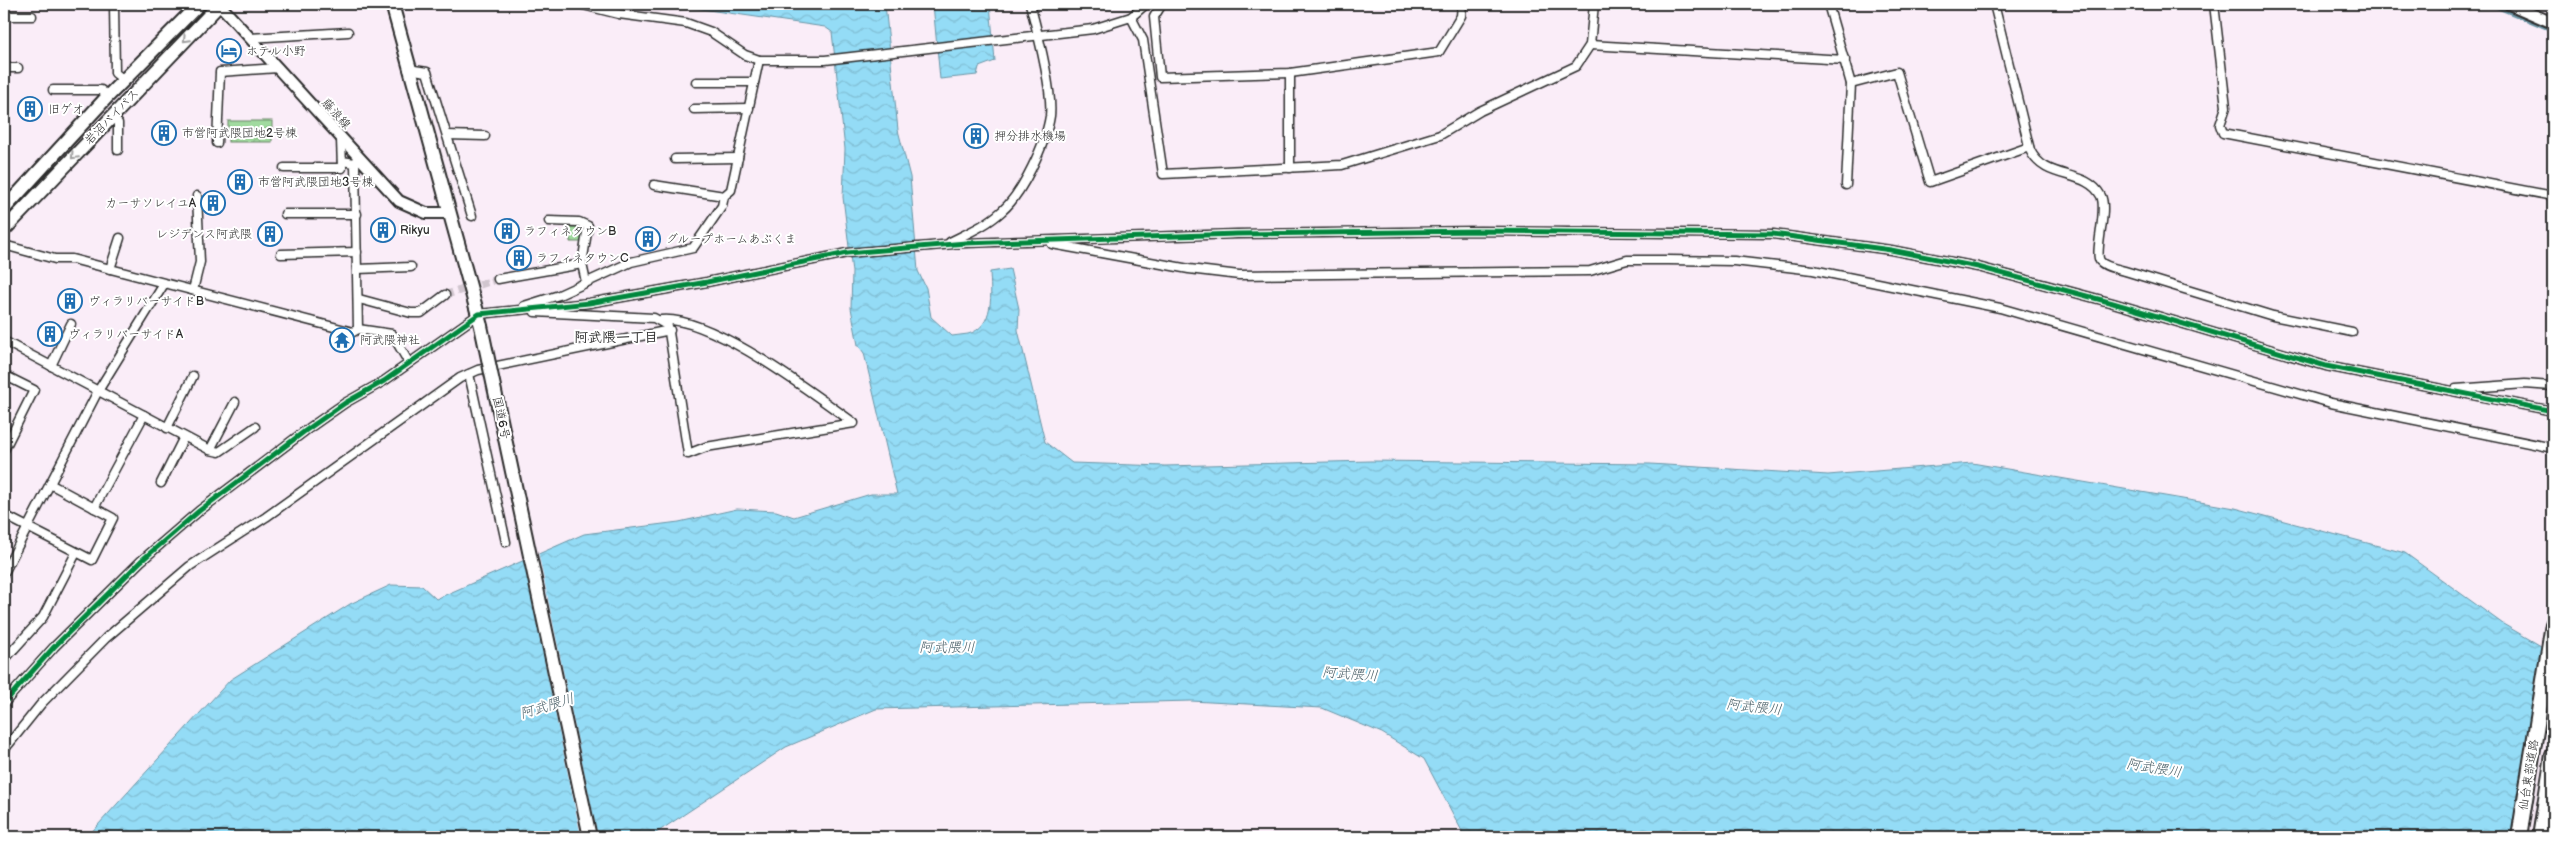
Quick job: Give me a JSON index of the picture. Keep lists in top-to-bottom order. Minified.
{"streets":{"highway":["岩沼バイパス","国道6号","仙台東部道路"],"street":["藤浪線"]},"crossings":[["藤浪線","岩沼バイパス"],["藤浪線","国道6号"]],"districts":["阿武隈一丁目"],"water":["阿武隈川"],"places":{"hotel":["ホテル小野"],"building":["旧ゲオ","市営阿武隈団地2号棟","押分排水機場","市営阿武隈団地3号棟","カーサソレイユA","Rikyu","ラフィネタウンB","レジデンス阿武隈","グループホームあぶくま","ラフィネタウンC","ヴィラリバーサイドB","ヴィラリバーサイドA"],"temple":["阿武隈神社"]}}
